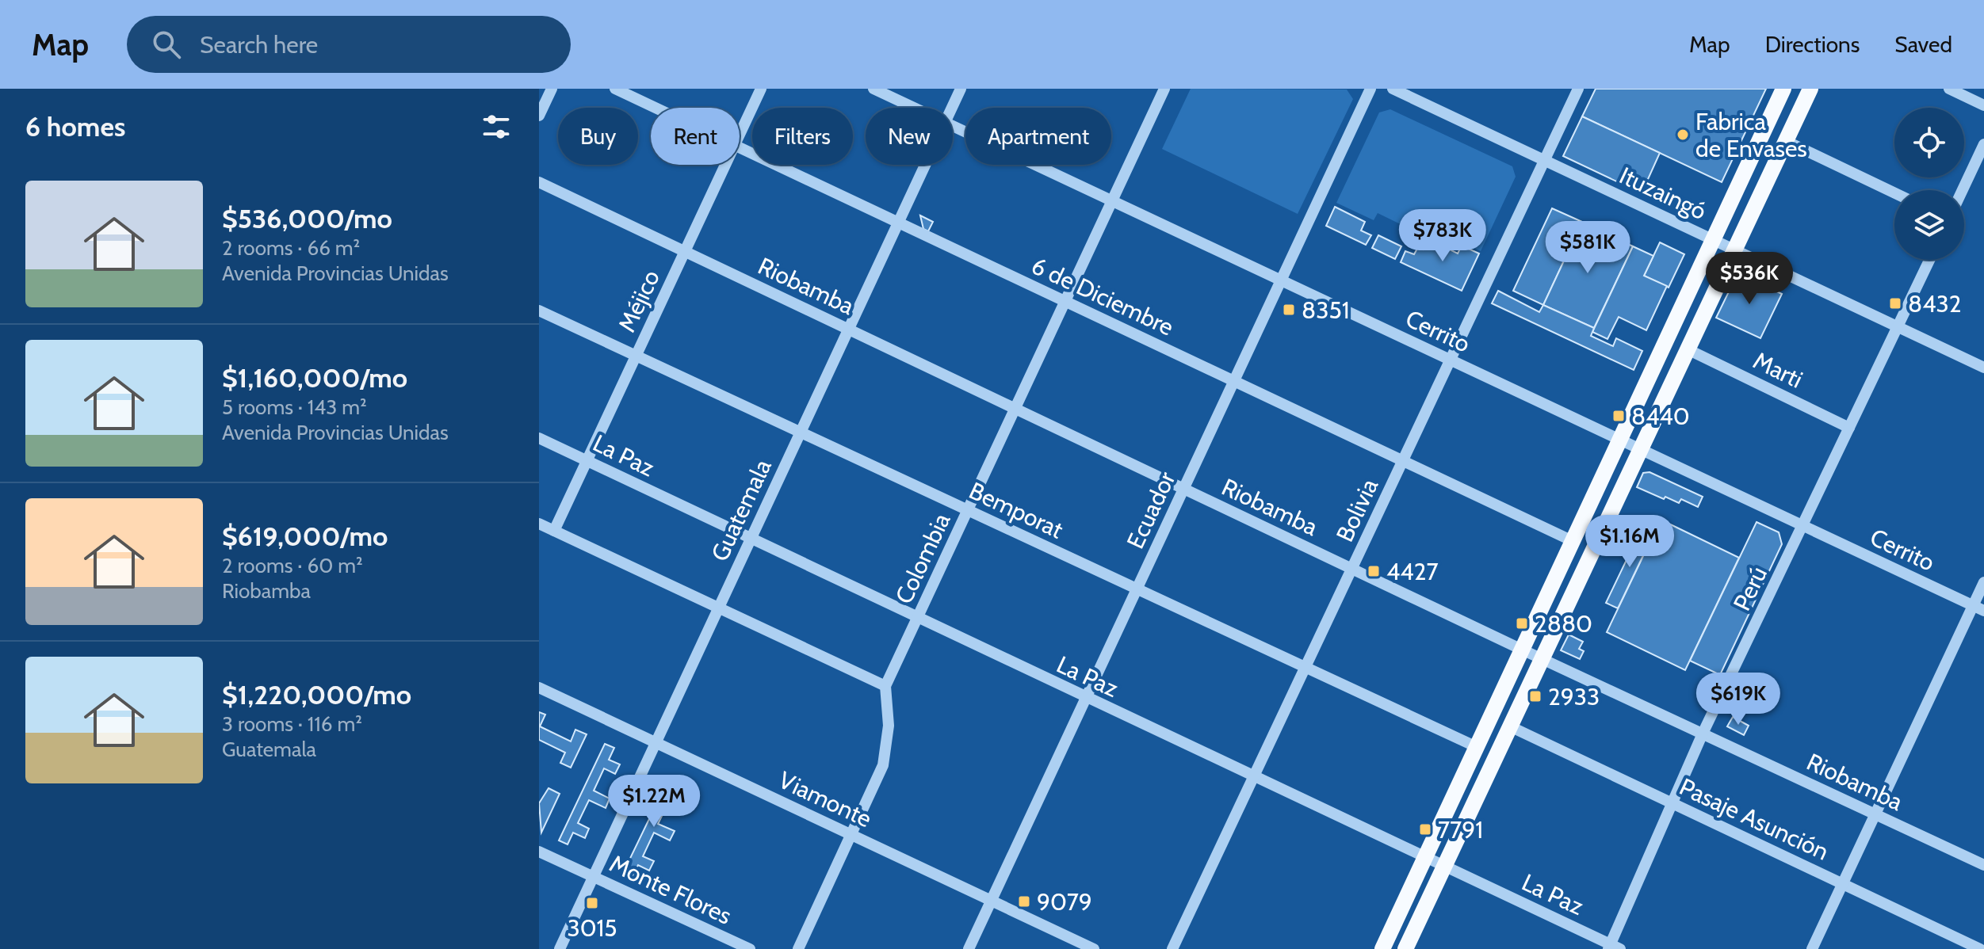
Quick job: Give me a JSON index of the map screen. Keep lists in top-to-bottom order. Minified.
{"streets":{"street":["Ituzaingó","Riobamba","6 de Diciembre","Méjico","Cerrito","Marti","La Paz","Guatemala","Bemporat","Ecuador","Bolivia","Colombia","Perú","Viamonte","Pasaje Asunción","Monte Flores"]},"crossings":[["Ituzaingó","Bolivia"],["Ituzaingó","Perú"],["Riobamba","Méjico"],["Riobamba","Guatemala"],["Riobamba","Ecuador"],["Riobamba","Bolivia"],["Riobamba","Colombia"],["Riobamba","Perú"],["6 de Diciembre","Guatemala"],["6 de Diciembre","Ecuador"],["6 de Diciembre","Bolivia"],["6 de Diciembre","Colombia"],["Méjico","La Paz"],["Méjico","Bemporat"],["Cerrito","Ecuador"],["Cerrito","Bolivia"],["Cerrito","Colombia"],["Cerrito","Perú"],["Marti","Perú"],["La Paz","Guatemala"],["La Paz","Ecuador"],["La Paz","Bolivia"],["La Paz","Colombia"],["La Paz","Perú"],["Guatemala","Bemporat"],["Guatemala","Viamonte"],["Guatemala","Monte Flores"],["Bemporat","Ecuador"],["Bemporat","Bolivia"],["Bemporat","Colombia"],["Ecuador","Viamonte"],["Colombia","Viamonte"],["Perú","Pasaje Asunción"]],"places":{"other":["Fabrica de Envases"],"transit":["8432","8351","8440","4427","2880","2933","7791","9079","3015"]},"page":{"header":"Map","search":"Search here","nav":["Map","Directions","Saved"],"heading":"6 homes","chip":["Buy","Rent","Filters","New","Apartment"],"list":[{"name":"$536,000/mo","note":"2 rooms · 66 m² · Avenida Provincias Unidas"},{"name":"$1,160,000/mo","note":"5 rooms · 143 m² · Avenida Provincias Unidas"},{"name":"$619,000/mo","note":"2 rooms · 60 m² · Riobamba"},{"name":"$1,220,000/mo","note":"3 rooms · 116 m² · Guatemala"}],"price":["$783K","$581K","$536K","$1.16M","$619K","$1.22M"]}}
